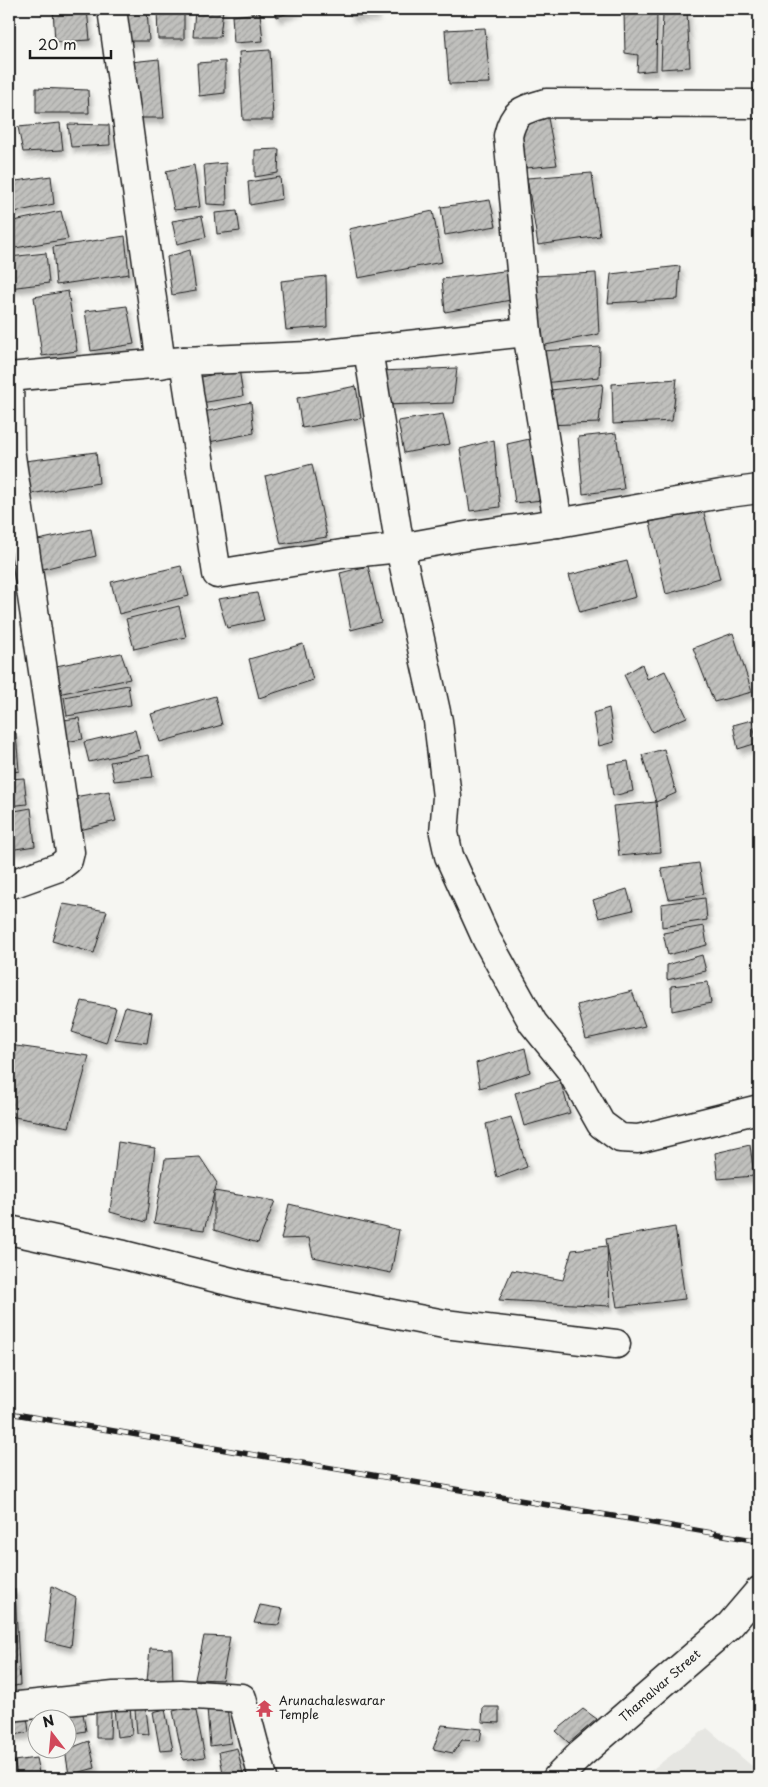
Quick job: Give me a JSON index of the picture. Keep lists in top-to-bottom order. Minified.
{"streets":{"street":["Thamalvar Street"]},"places":{"temple":["Arunachaleswarar Temple"]},"scale_bar":"20 m","north":"top"}
